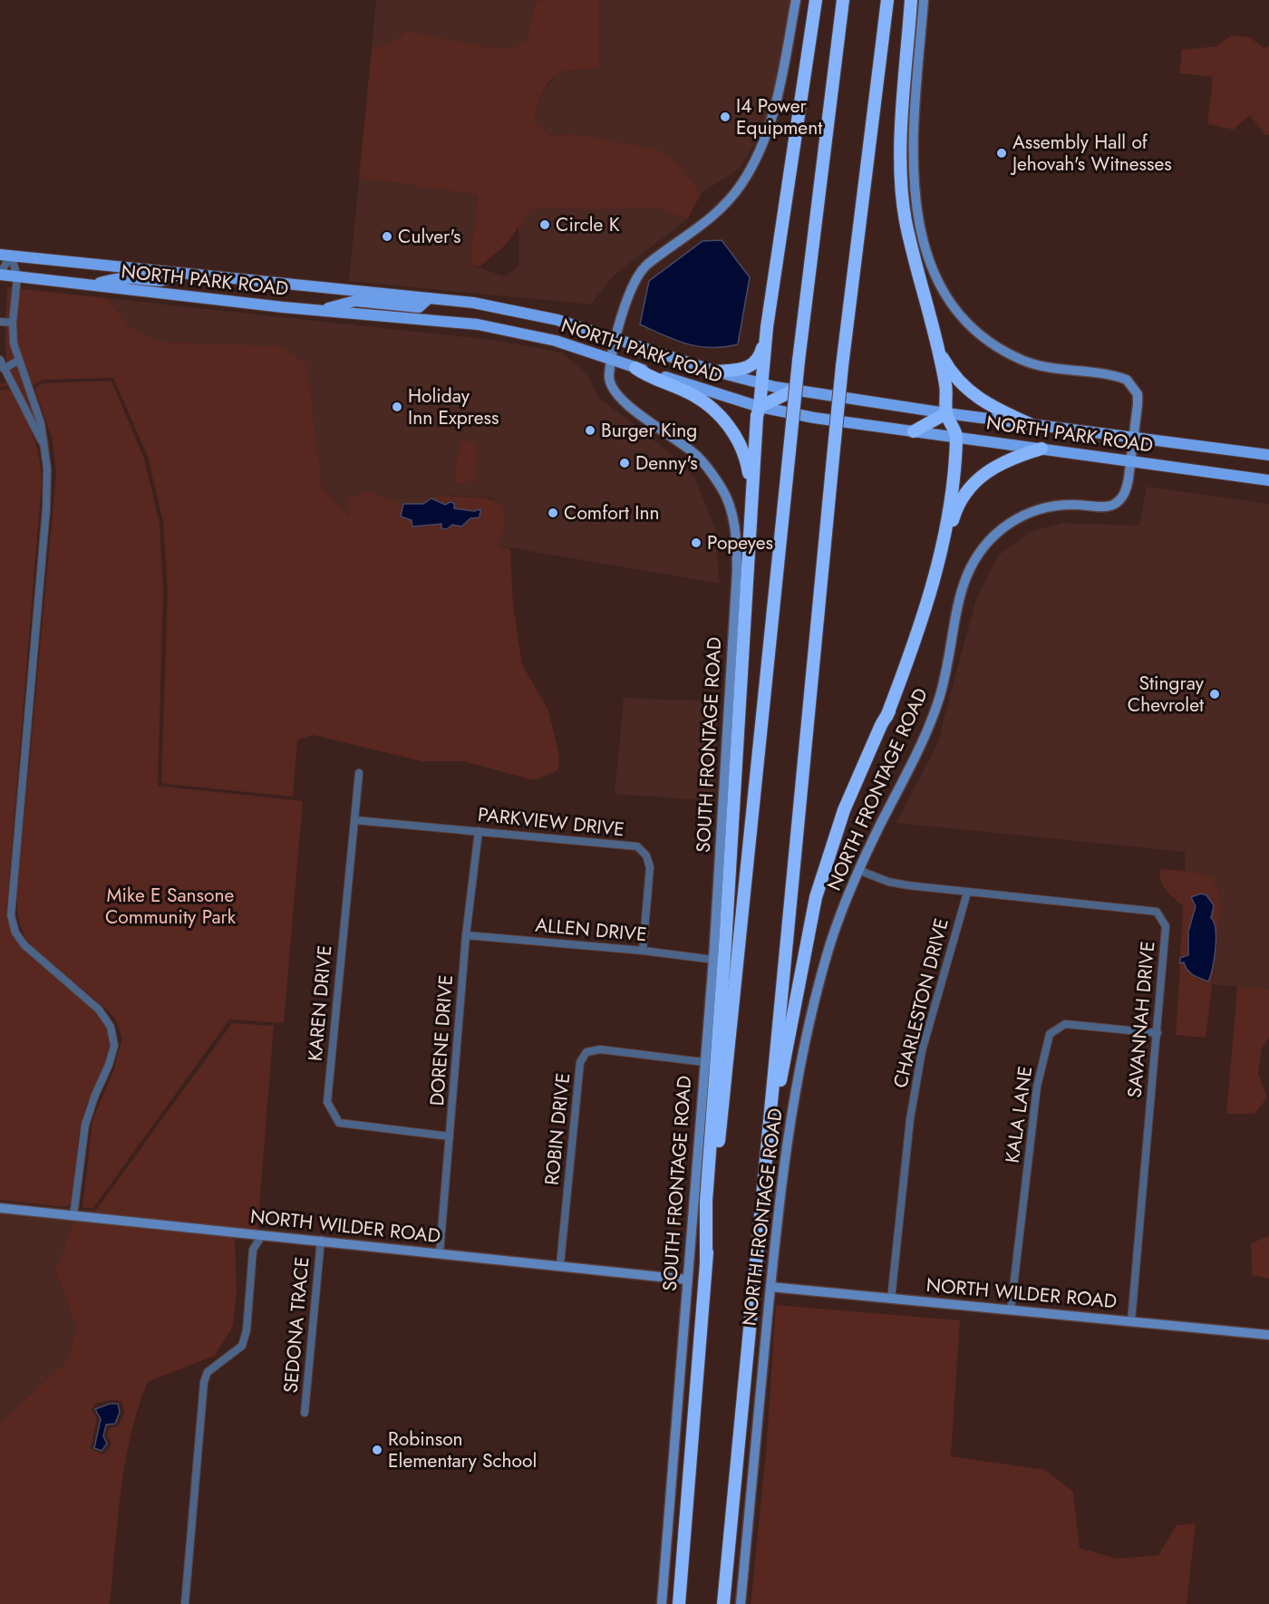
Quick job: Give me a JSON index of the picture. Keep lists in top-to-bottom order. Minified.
{"streets":{"main road":["NORTH PARK ROAD"],"street":["SOUTH FRONTAGE ROAD","NORTH FRONTAGE ROAD","PARKVIEW DRIVE","ALLEN DRIVE","KAREN DRIVE","CHARLESTON DRIVE","SAVANNAH DRIVE","DORENE DRIVE","KALA LANE","ROBIN DRIVE","NORTH WILDER ROAD","SEDONA TRACE"]},"crossings":[["NORTH PARK ROAD","SOUTH FRONTAGE ROAD"],["NORTH PARK ROAD","NORTH FRONTAGE ROAD"],["SOUTH FRONTAGE ROAD","ALLEN DRIVE"],["SOUTH FRONTAGE ROAD","ROBIN DRIVE"],["SOUTH FRONTAGE ROAD","NORTH WILDER ROAD"],["NORTH FRONTAGE ROAD","CHARLESTON DRIVE"],["NORTH FRONTAGE ROAD","NORTH WILDER ROAD"],["PARKVIEW DRIVE","ALLEN DRIVE"],["PARKVIEW DRIVE","KAREN DRIVE"],["PARKVIEW DRIVE","DORENE DRIVE"],["ALLEN DRIVE","DORENE DRIVE"],["KAREN DRIVE","DORENE DRIVE"],["CHARLESTON DRIVE","SAVANNAH DRIVE"],["CHARLESTON DRIVE","NORTH WILDER ROAD"],["SAVANNAH DRIVE","KALA LANE"],["SAVANNAH DRIVE","NORTH WILDER ROAD"],["DORENE DRIVE","NORTH WILDER ROAD"],["KALA LANE","NORTH WILDER ROAD"],["ROBIN DRIVE","NORTH WILDER ROAD"],["NORTH WILDER ROAD","SEDONA TRACE"]],"parks":["Mike E Sansone Community Park"],"places":["I4 Power Equipment","Assembly Hall of Jehovah's Witnesses","Circle K","Culver's","Holiday Inn Express","Burger King","Denny's","Comfort Inn","Popeyes","Stingray Chevrolet","Robinson Elementary School"]}
